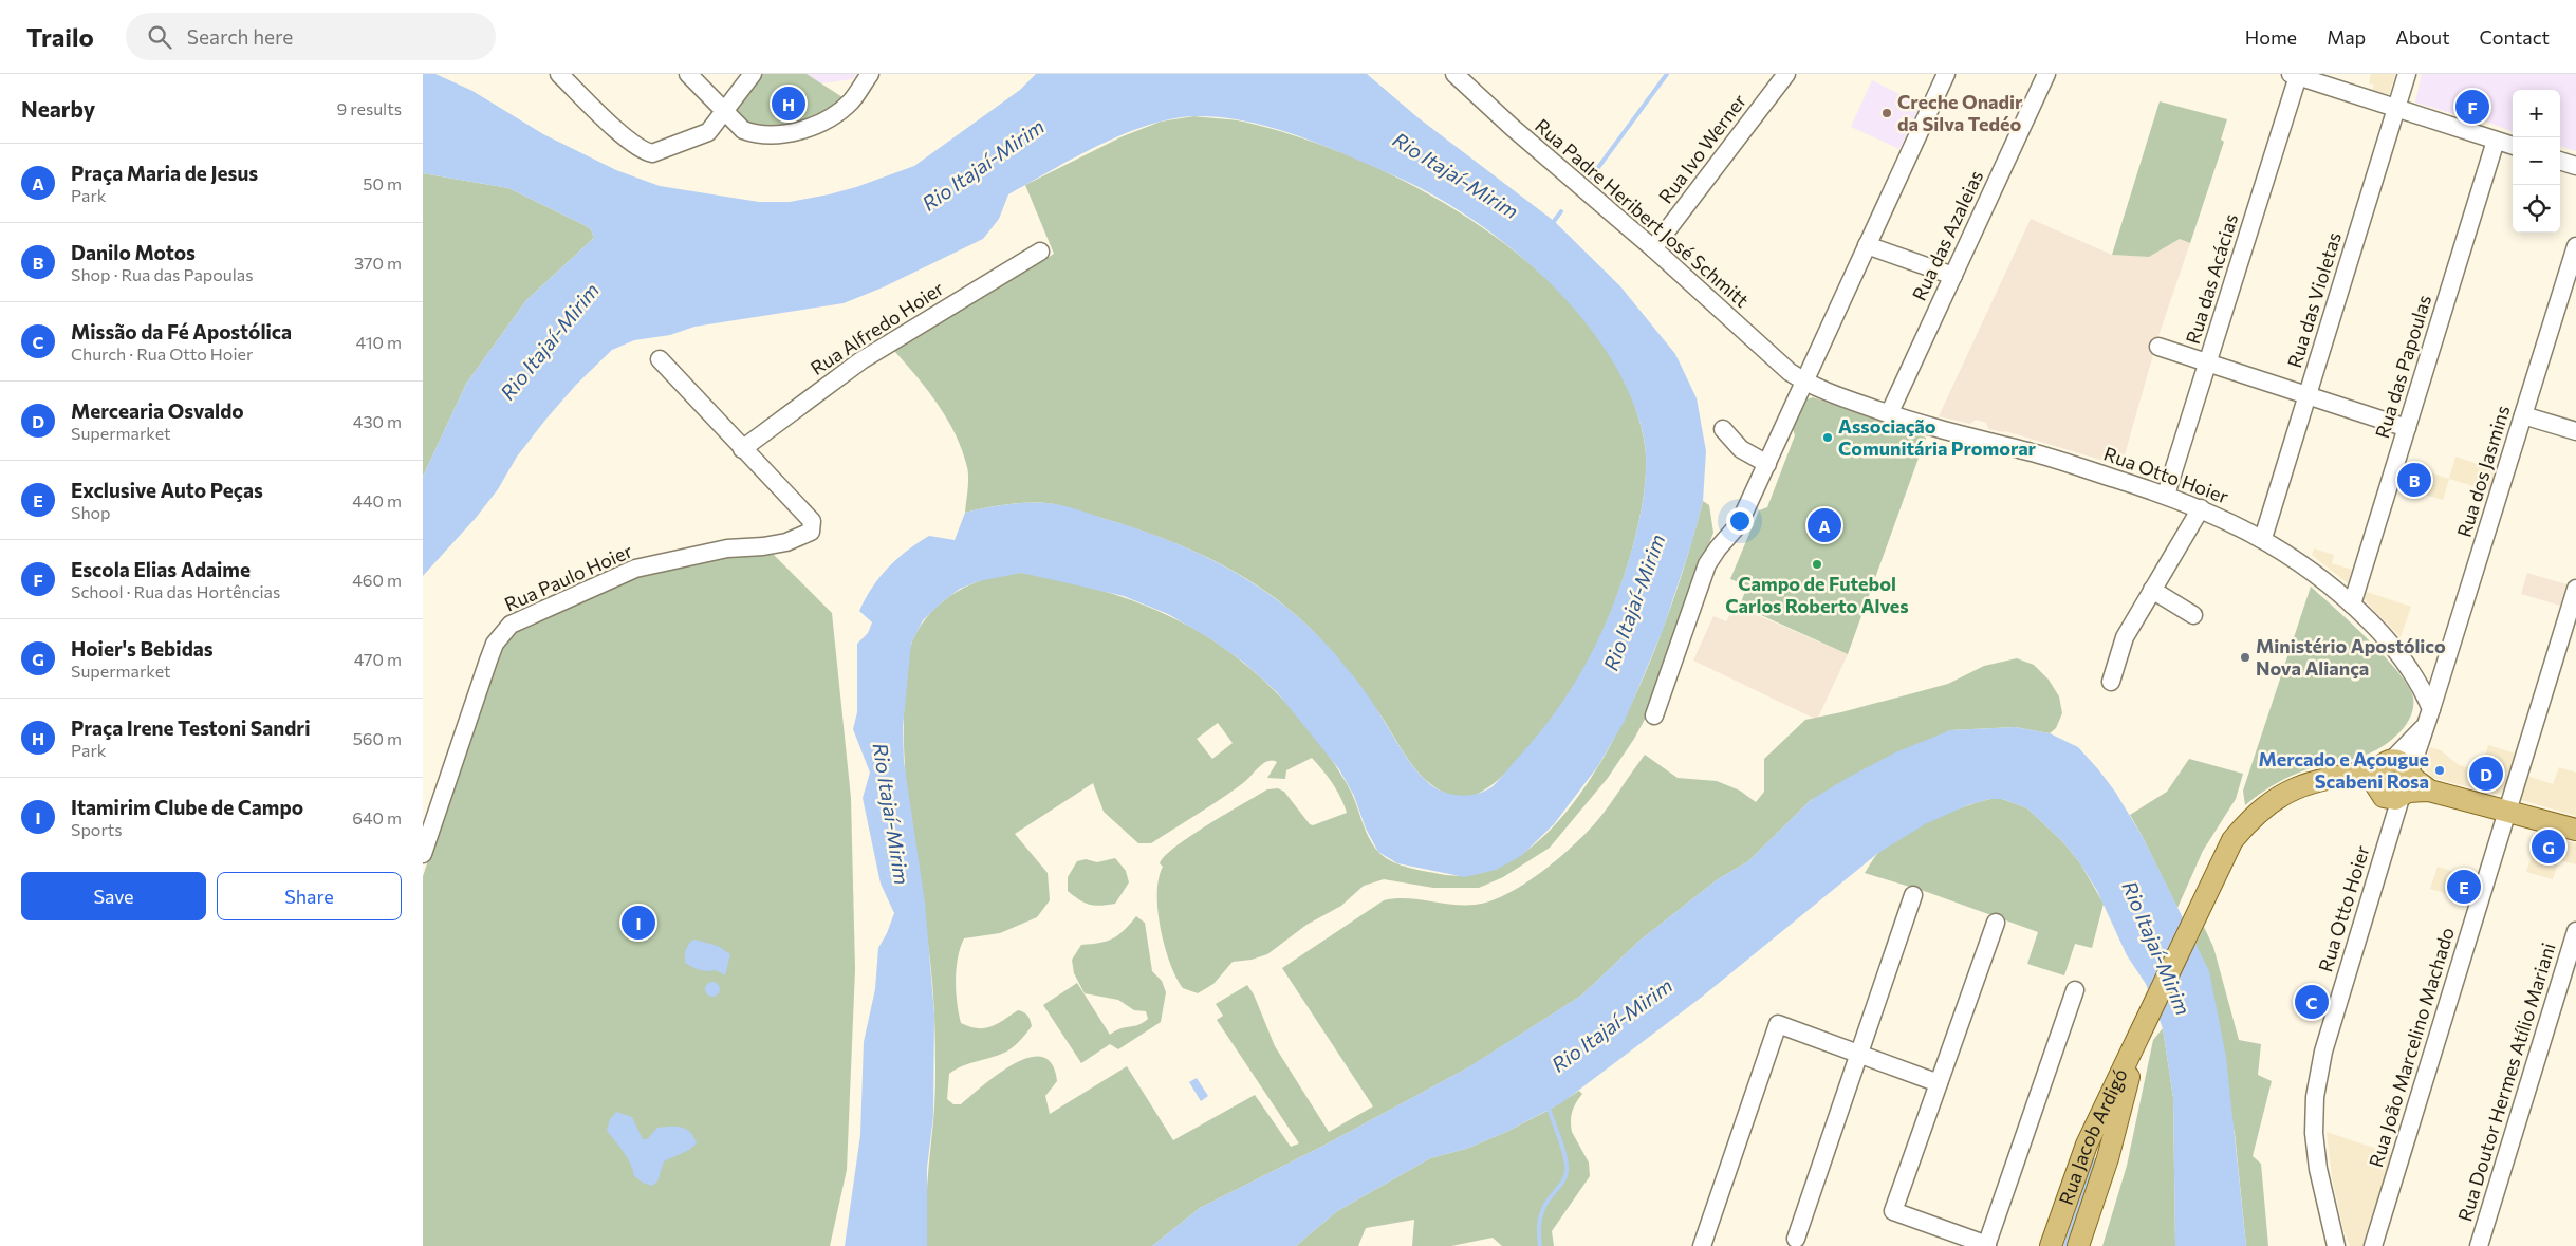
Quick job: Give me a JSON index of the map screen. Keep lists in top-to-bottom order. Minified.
{"streets":{"main road":["Rua Jacob Ardigó"],"street":["Rua Ivo Werner","Rua Padre Heribert José Schmitt","Rua das Azaleias","Rua das Acácias","Rua das Violetas","Rua Alfredo Hoier","Rua das Papoulas","Rua dos Jasmins","Rua Otto Hoier","Rua Paulo Hoier","Rua João Marcelino Machado","Rua Doutor Hermes Atílio Mariani"]},"crossings":[["Rua Ivo Werner","Rua Padre Heribert José Schmitt"],["Rua Padre Heribert José Schmitt","Rua Otto Hoier"],["Rua das Azaleias","Rua Otto Hoier"],["Rua das Acácias","Rua Otto Hoier"],["Rua das Violetas","Rua Otto Hoier"],["Rua Alfredo Hoier","Rua Paulo Hoier"],["Rua das Papoulas","Rua Otto Hoier"],["Rua dos Jasmins","Rua Otto Hoier"],["Rua Otto Hoier","Rua Jacob Ardigó"]],"water":["Rio Itajaí-Mirim"],"places":["Creche Onadir da Silva Tedéo","Associação Comunitária Promorar","Campo de Futebol Carlos Roberto Alves","Ministério Apostólico Nova Aliança","Mercado e Açougue Scabeni Rosa"],"page":{"header":"Trailo","search":"Search here","nav":["Home","Map","About","Contact"],"heading":["Nearby","9 results"],"pins":["H","F","B","A","D","G","E","I","C"],"map_buttons":["+","−"],"list":[{"mark":"A","name":"Praça Maria de Jesus","note":"Park","value":"50 m"},{"mark":"B","name":"Danilo Motos","note":"Shop · Rua das Papoulas","value":"370 m"},{"mark":"C","name":"Missão da Fé Apostólica","note":"Church · Rua Otto Hoier","value":"410 m"},{"mark":"D","name":"Mercearia Osvaldo","note":"Supermarket","value":"430 m"},{"mark":"E","name":"Exclusive Auto Peças","note":"Shop","value":"440 m"},{"mark":"F","name":"Escola Elias Adaime","note":"School · Rua das Hortências","value":"460 m"},{"mark":"G","name":"Hoier's Bebidas","note":"Supermarket","value":"470 m"},{"mark":"H","name":"Praça Irene Testoni Sandri","note":"Park","value":"560 m"},{"mark":"I","name":"Itamirim Clube de Campo","note":"Sports","value":"640 m"}],"buttons":["Save","Share"]}}
